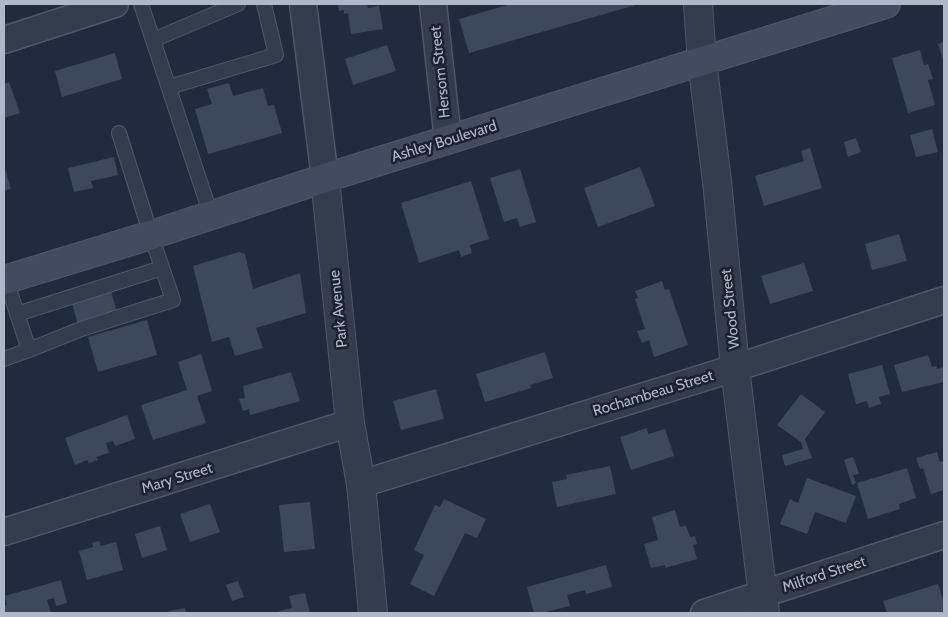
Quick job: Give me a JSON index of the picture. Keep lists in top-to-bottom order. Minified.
{"streets":{"main road":["Ashley Boulevard"],"street":["Hersom Street","Park Avenue","Wood Street","Rochambeau Street","Mary Street","Milford Street"]},"crossings":[["Hersom Street","Ashley Boulevard"],["Ashley Boulevard","Park Avenue"],["Ashley Boulevard","Wood Street"],["Park Avenue","Rochambeau Street"],["Park Avenue","Mary Street"],["Wood Street","Rochambeau Street"],["Wood Street","Milford Street"]]}
